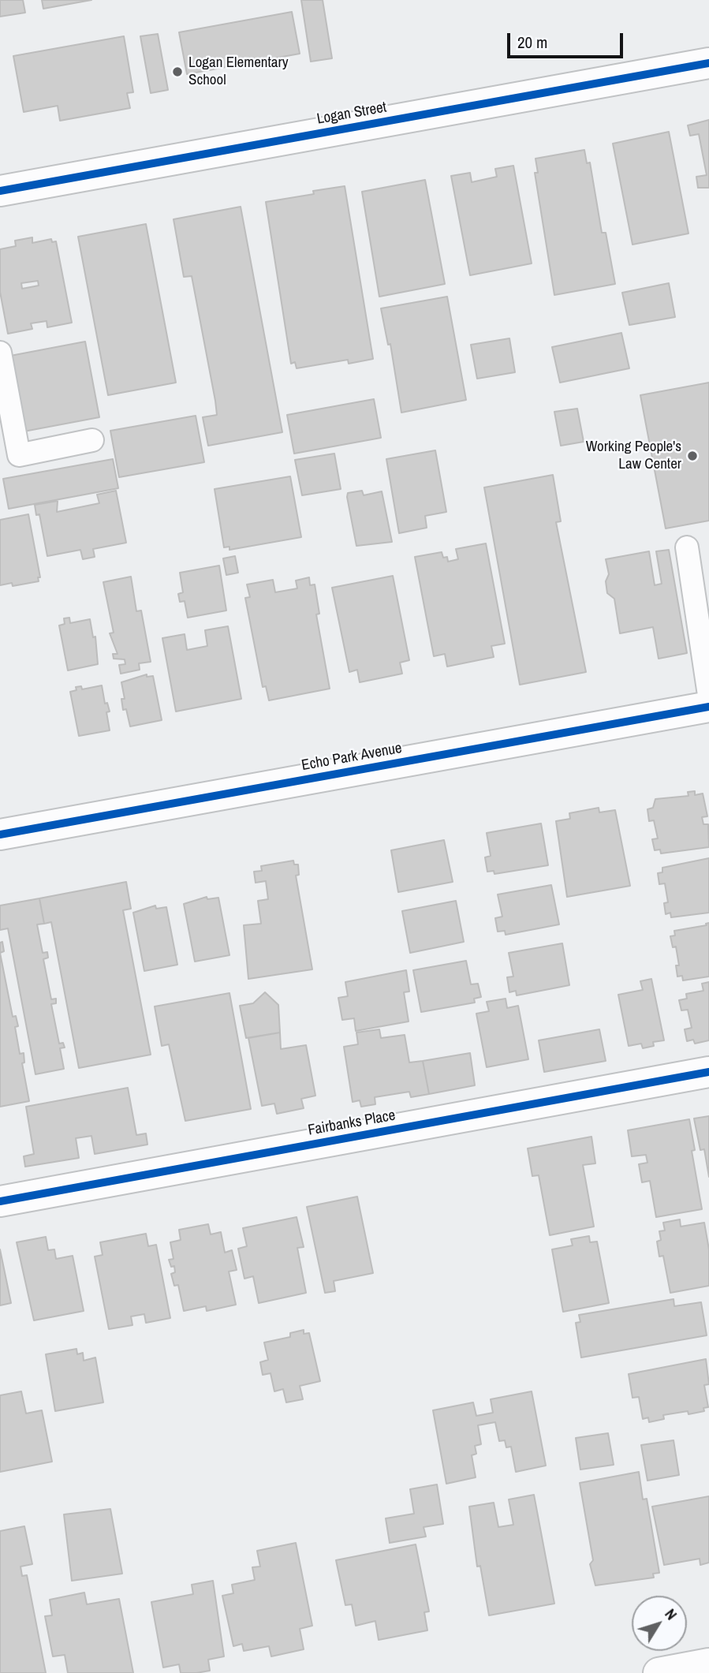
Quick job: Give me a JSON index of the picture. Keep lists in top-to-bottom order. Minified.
{"streets":{"street":["Logan Street","Echo Park Avenue","Fairbanks Place"]},"places":["Logan Elementary School","Working People's Law Center"],"scale_bar":"20 m","north":"top right"}
